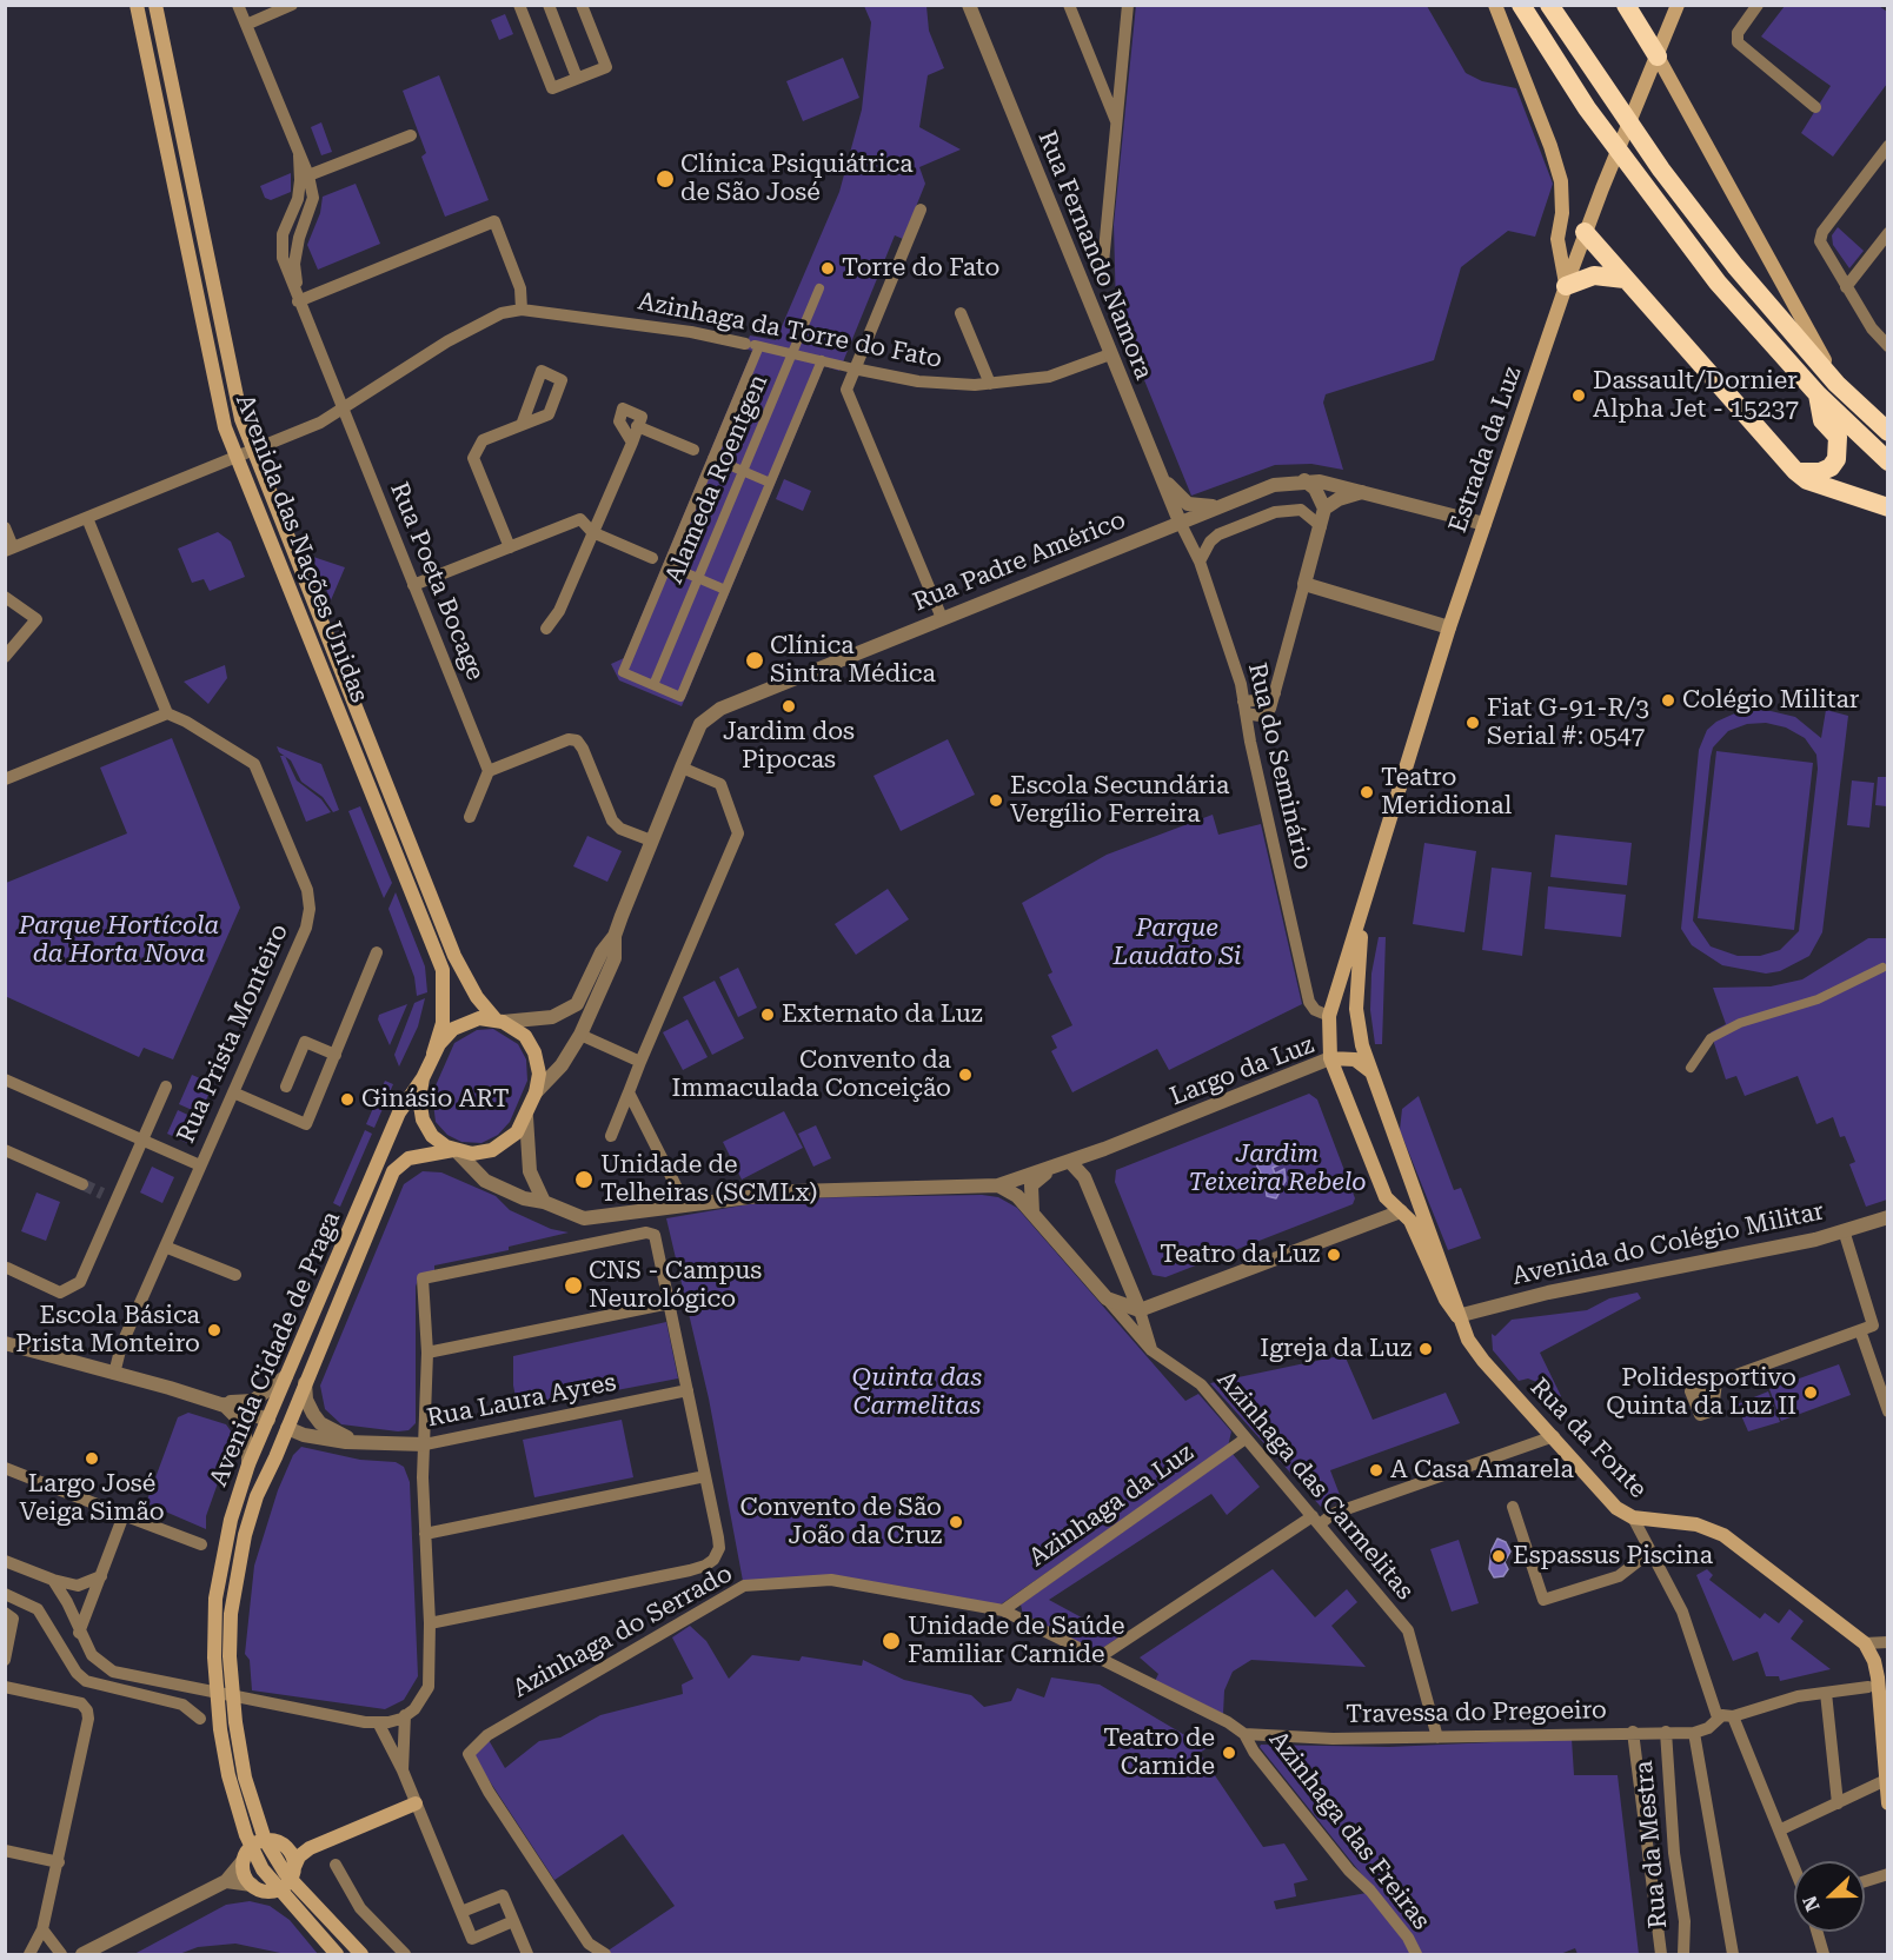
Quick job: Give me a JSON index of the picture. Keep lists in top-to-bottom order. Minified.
{"streets":{"main road":["Estrada da Luz","Avenida das Nações Unidas","Largo da Luz","Avenida Cidade de Praga","Rua da Fonte"],"street":["Rua Fernando Namora","Azinhaga da Torre do Fato","Alameda Roentgen","Rua Padre Américo","Rua Poeta Bocage","Rua do Seminário","Rua Prista Monteiro","Avenida do Colégio Militar","Rua Laura Ayres","Azinhaga das Carmelitas","Azinhaga da Luz","Azinhaga do Serrado","Travessa do Pregoeiro","Azinhaga das Freiras","Rua da Mestra"]},"crossings":[["Rua Fernando Namora","Azinhaga da Torre do Fato"],["Rua Fernando Namora","Rua Padre Américo"],["Rua Fernando Namora","Rua do Seminário"],["Azinhaga da Torre do Fato","Alameda Roentgen"],["Azinhaga da Torre do Fato","Avenida das Nações Unidas"],["Azinhaga da Torre do Fato","Rua Poeta Bocage"],["Estrada da Luz","Rua do Seminário"],["Estrada da Luz","Largo da Luz"],["Avenida das Nações Unidas","Rua Padre Américo"],["Avenida das Nações Unidas","Largo da Luz"],["Avenida das Nações Unidas","Avenida Cidade de Praga"],["Rua Padre Américo","Rua do Seminário"],["Rua Padre Américo","Largo da Luz"],["Rua Padre Américo","Avenida Cidade de Praga"],["Largo da Luz","Avenida Cidade de Praga"],["Largo da Luz","Rua da Fonte"],["Avenida do Colégio Militar","Rua da Fonte"],["Avenida Cidade de Praga","Rua Laura Ayres"],["Rua da Fonte","Travessa do Pregoeiro"],["Azinhaga das Carmelitas","Azinhaga da Luz"],["Azinhaga das Carmelitas","Travessa do Pregoeiro"],["Azinhaga da Luz","Azinhaga do Serrado"],["Azinhaga do Serrado","Travessa do Pregoeiro"],["Azinhaga do Serrado","Azinhaga das Freiras"],["Travessa do Pregoeiro","Azinhaga das Freiras"],["Travessa do Pregoeiro","Rua da Mestra"]],"parks":["Parque Hortícola da Horta Nova","Parque Laudato Si","Jardim Teixeira Rebelo","Quinta das Carmelitas"],"places":["Clínica Psiquiátrica de São José","Torre do Fato","Dassault/Dornier Alpha Jet - 15237","Clínica Sintra Médica","Colégio Militar","Jardim dos Pipocas","Fiat G-91-R/3 Serial #: 0547","Teatro Meridional","Escola Secundária Vergílio Ferreira","Externato da Luz","Convento da Immaculada Conceição","Ginásio ART","Unidade de Telheiras (SCMLx)","Teatro da Luz","CNS - Campus Neurológico","Escola Básica Prista Monteiro","Igreja da Luz","Polidesportivo Quinta da Luz II","Largo José Veiga Simão","A Casa Amarela","Convento de São João da Cruz","Espassus Piscina","Unidade de Saúde Familiar Carnide","Teatro de Carnide"],"north":"left"}
